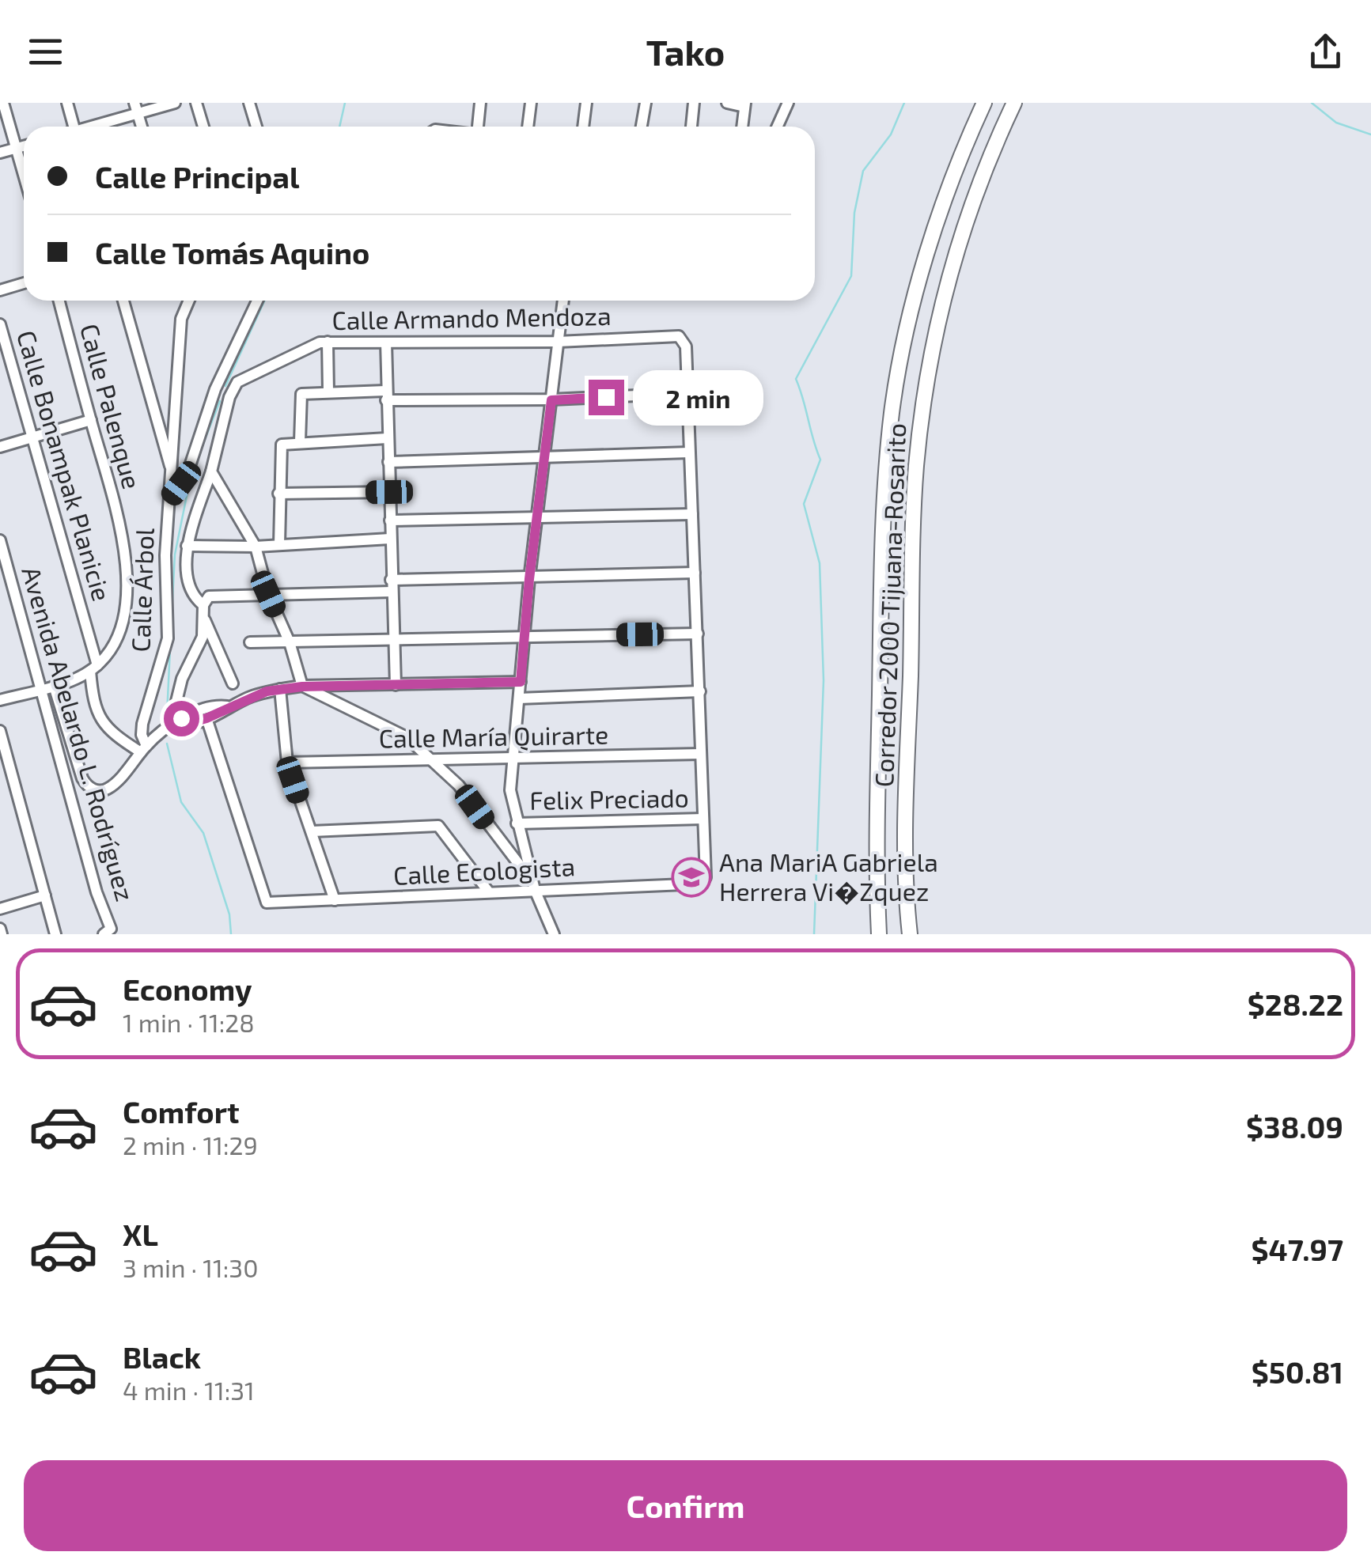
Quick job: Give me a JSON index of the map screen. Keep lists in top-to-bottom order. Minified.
{"streets":{"highway":["Corredor 2000 Tijuana-Rosarito"],"street":["Calle Armando Mendoza","Calle Palenque","Calle Bonampak Planicie","Calle Árbol","Avenida Abelardo L. Rodríguez","Calle María Quirarte","Felix Preciado","Calle Ecologista"]},"crossings":[["Calle Palenque","Calle Bonampak Planicie"],["Calle Bonampak Planicie","Calle Árbol"],["Felix Preciado","Calle Ecologista"]],"places":{"school or university":["Ana MariA Gabriela Herrera Vi�Zquez"]},"page":{"header":"Tako","banner":["Calle Principal","Calle Tomás Aquino"],"bubble":"2 min","list":[{"name":"Economy","note":"1 min · 11:28","value":"$28.22"},{"name":"Comfort","note":"2 min · 11:29","value":"$38.09"},{"name":"XL","note":"3 min · 11:30","value":"$47.97"},{"name":"Black","note":"4 min · 11:31","value":"$50.81"}],"buttons":"Confirm"}}
